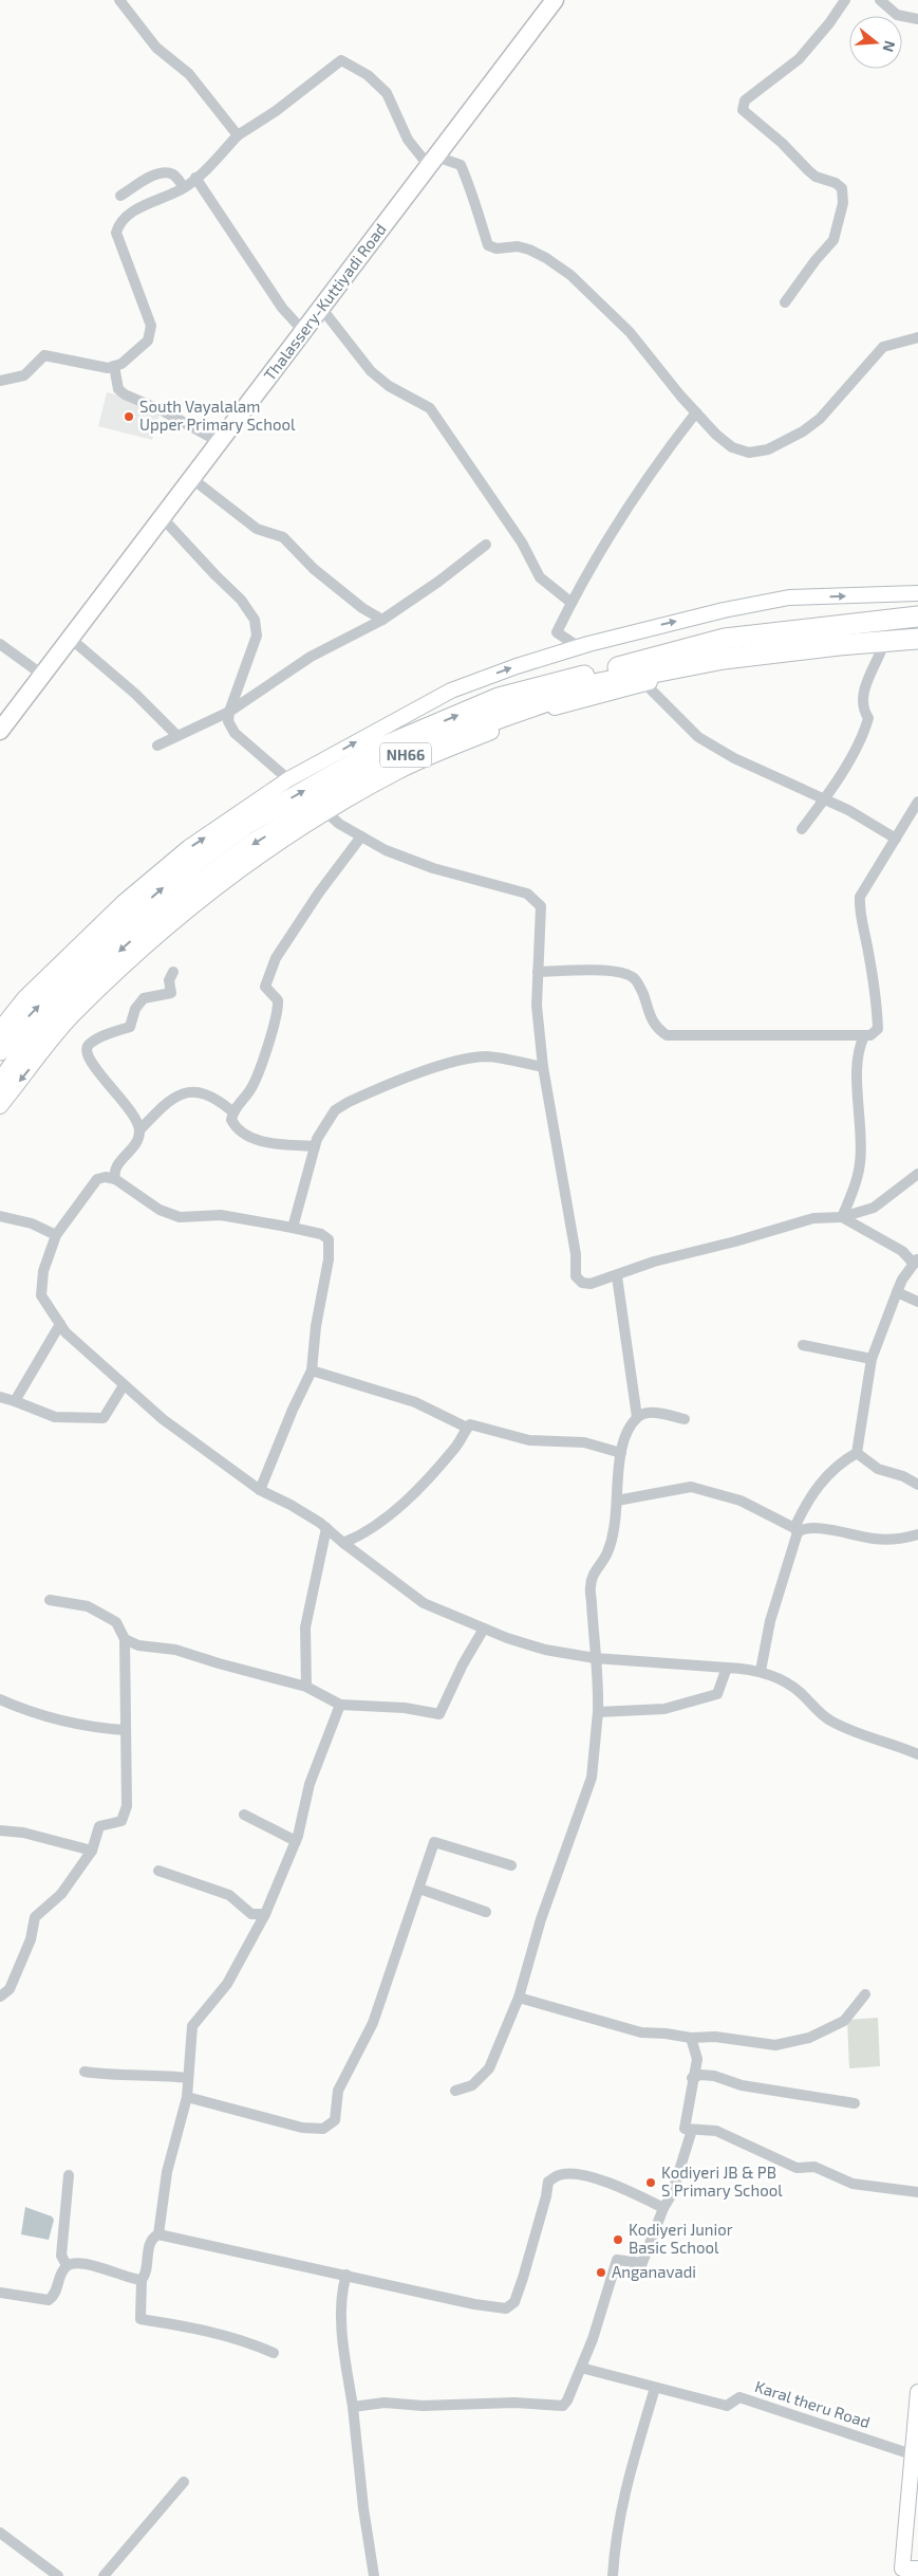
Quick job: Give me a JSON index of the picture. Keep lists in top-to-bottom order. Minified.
{"streets":{"highway":["NH66"],"main road":["Thalassery-Kuttiyadi Road"],"street":["Karal theru Road"]},"places":["South Vayalalam Upper Primary School","Kodiyeri JB & PB S Primary School","Kodiyeri Junior Basic School","Anganavadi"],"north":"right"}
